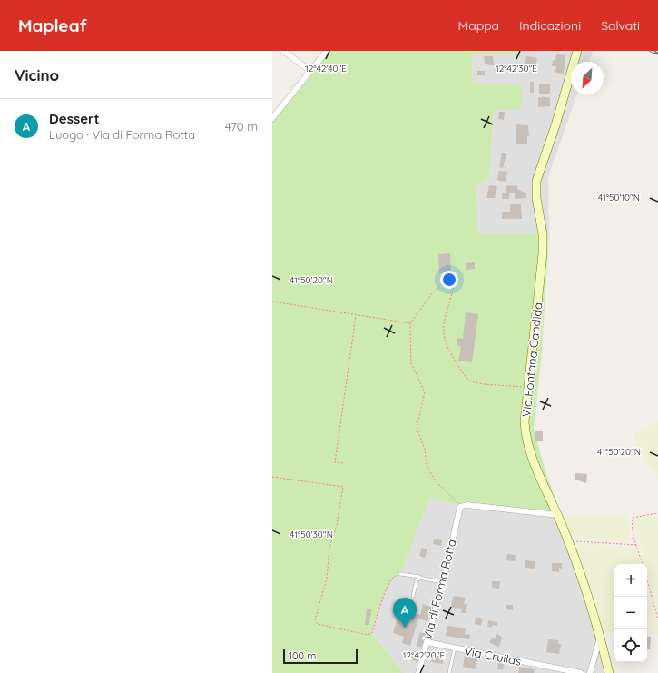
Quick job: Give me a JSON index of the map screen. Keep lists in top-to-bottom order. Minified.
{"streets":{"main road":["Via Fontana Candida"],"street":["Via di Forma Rotta","Via Cruilas"]},"crossings":[["Via di Forma Rotta","Via Cruilas"]],"scale_bar":"100 m","north":"bottom left","page":{"header":"Mapleaf","nav":["Mappa","Indicazioni","Salvati"],"heading":"Vicino","list":[{"mark":"A","name":"Dessert","note":"Luogo · Via di Forma Rotta","value":"470 m"}],"map_buttons":["+","−"],"pins":"A","scale":"100 m"},"coordinates":["12°42'40\"E","12°42'30\"E","41°50'10\"N","41°50'20\"N","41°50'30\"N","12°42'20\"E"]}
